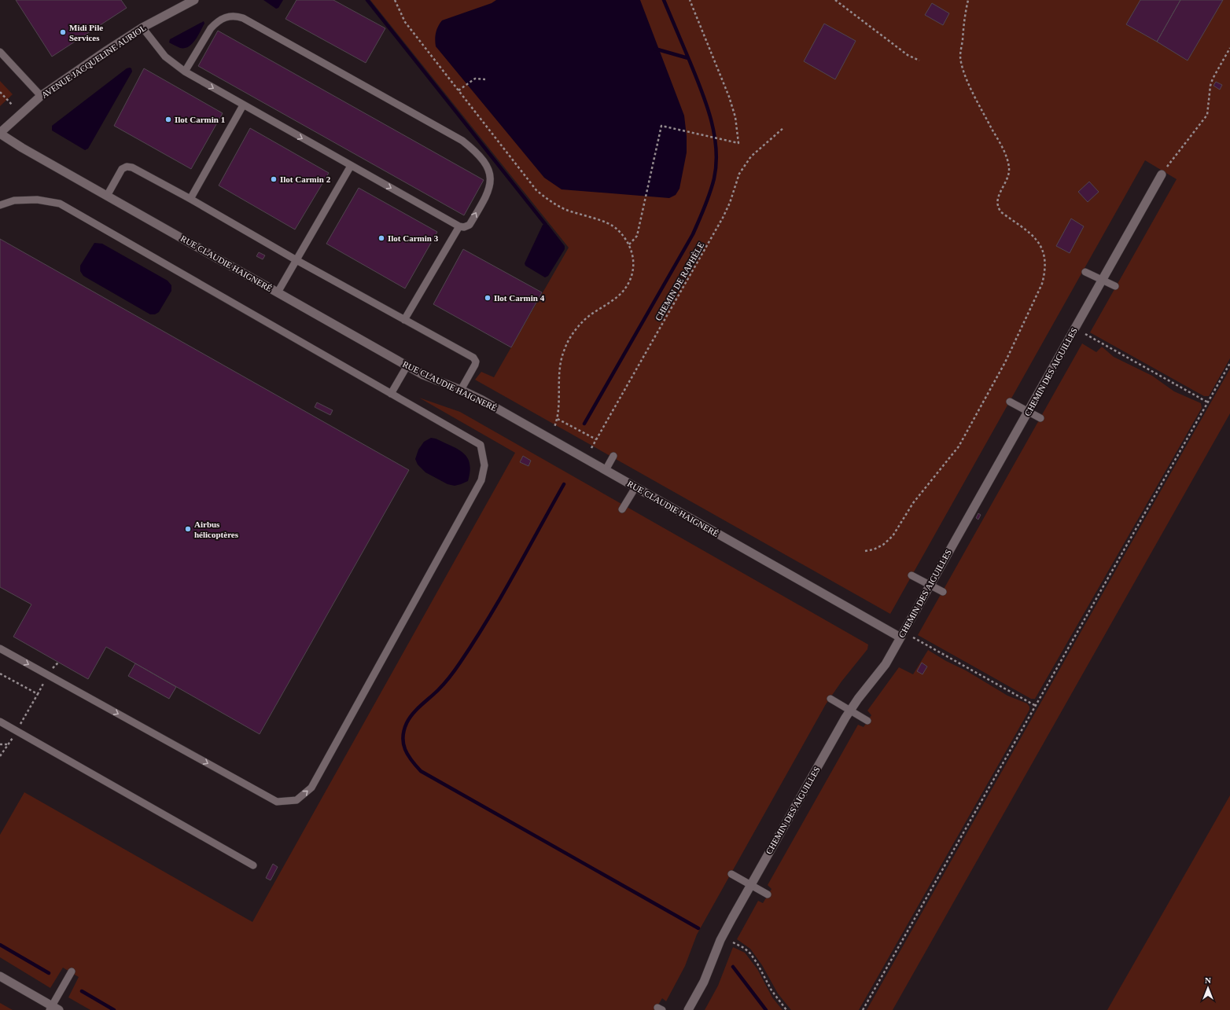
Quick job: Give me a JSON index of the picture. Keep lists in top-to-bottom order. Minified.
{"streets":{"street":["AVENUE JACQUELINE AURIOL","RUE CLAUDIE HAIGNERÉ","CHEMIN DES AIGUILLES"],"path":["CHEMIN DE RAPHÈLE"]},"crossings":[["AVENUE JACQUELINE AURIOL","RUE CLAUDIE HAIGNERÉ"],["RUE CLAUDIE HAIGNERÉ","CHEMIN DES AIGUILLES"]],"places":["Midi Pile Services","Ilot Carmin 1","Ilot Carmin 2","Ilot Carmin 3","Ilot Carmin 4","Airbus hélicoptères"],"north":"top"}
